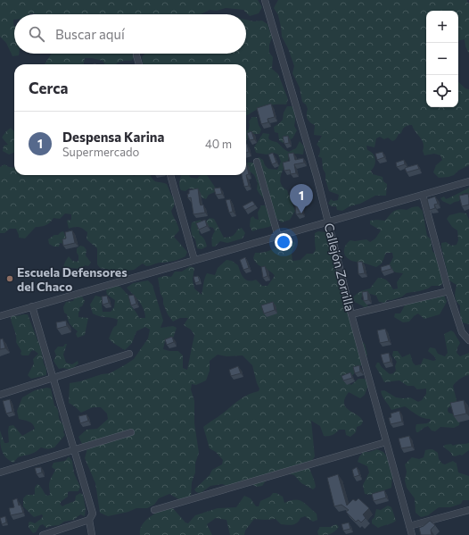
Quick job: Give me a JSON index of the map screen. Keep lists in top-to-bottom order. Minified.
{"streets":{"street":["Callejón Zorrilla"]},"places":["Escuela Defensores del Chaco"],"page":{"map_buttons":["+","−"],"search":"Buscar aquí","heading":"Cerca","list":[{"mark":"1","name":"Despensa Karina","note":"Supermercado","value":"40 m"}],"pins":"1"}}
